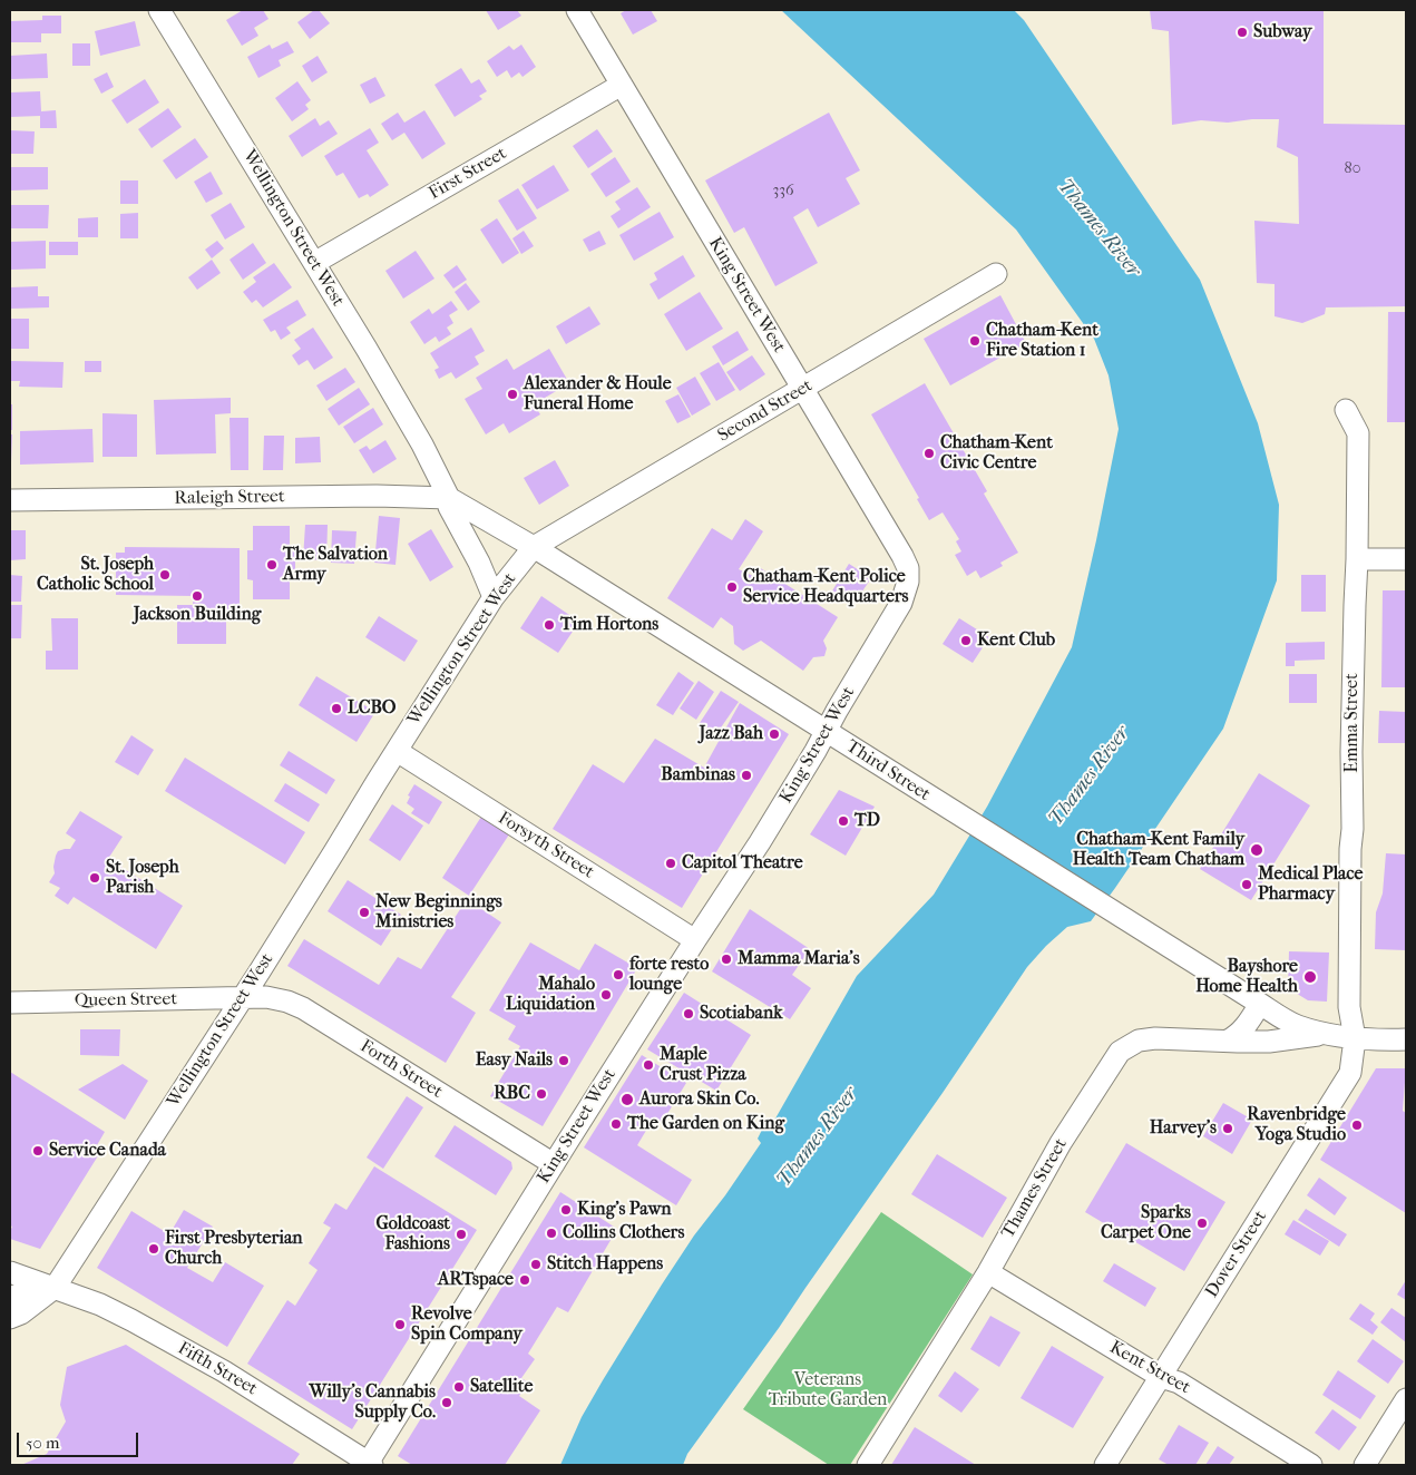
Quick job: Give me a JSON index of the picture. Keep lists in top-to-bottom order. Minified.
{"streets":{"street":["First Street","Wellington Street West","King Street West","Second Street","Raleigh Street","Emma Street","Third Street","Forsyth Street","Queen Street","Forth Street","Thames Street","Dover Street","Kent Street","Fifth Street"]},"crossings":[["First Street","Wellington Street West"],["First Street","King Street West"],["Wellington Street West","Second Street"],["Wellington Street West","Raleigh Street"],["Wellington Street West","Third Street"],["Wellington Street West","Forsyth Street"],["Wellington Street West","Queen Street"],["Wellington Street West","Forth Street"],["Wellington Street West","Fifth Street"],["King Street West","Second Street"],["King Street West","Third Street"],["King Street West","Forsyth Street"],["King Street West","Forth Street"],["King Street West","Fifth Street"],["Second Street","Third Street"],["Emma Street","Dover Street"],["Third Street","Thames Street"],["Queen Street","Forth Street"],["Thames Street","Kent Street"],["Dover Street","Kent Street"]],"water":["Thames River"],"parks":["Veterans Tribute Garden"],"places":["Subway","Chatham-Kent Fire Station 1","Alexander & Houle Funeral Home","Chatham-Kent Civic Centre","The Salvation Army","St. Joseph Catholic School","Chatham-Kent Police Service Headquarters","Jackson Building","Tim Hortons","Kent Club","LCBO","Jazz Bah","Bambinas","TD","Chatham-Kent Family Health Team Chatham","Capitol Theatre","St. Joseph Parish","Medical Place Pharmacy","New Beginnings Ministries","Mamma Maria's","forte resto lounge","Bayshore Home Health","Mahalo Liquidation","Scotiabank","Easy Nails","Maple Crust Pizza","RBC","Aurora Skin Co.","The Garden on King","Ravenbridge Yoga Studio","Harvey's","Service Canada","King's Pawn","Sparks Carpet One","Collins Clothers","Goldcoast Fashions","First Presbyterian Church","Stitch Happens","ARTspace","Revolve Spin Company","Satellite","Willy's Cannabis Supply Co."],"house_numbers":["80","336"],"scale_bar":"50 m"}
